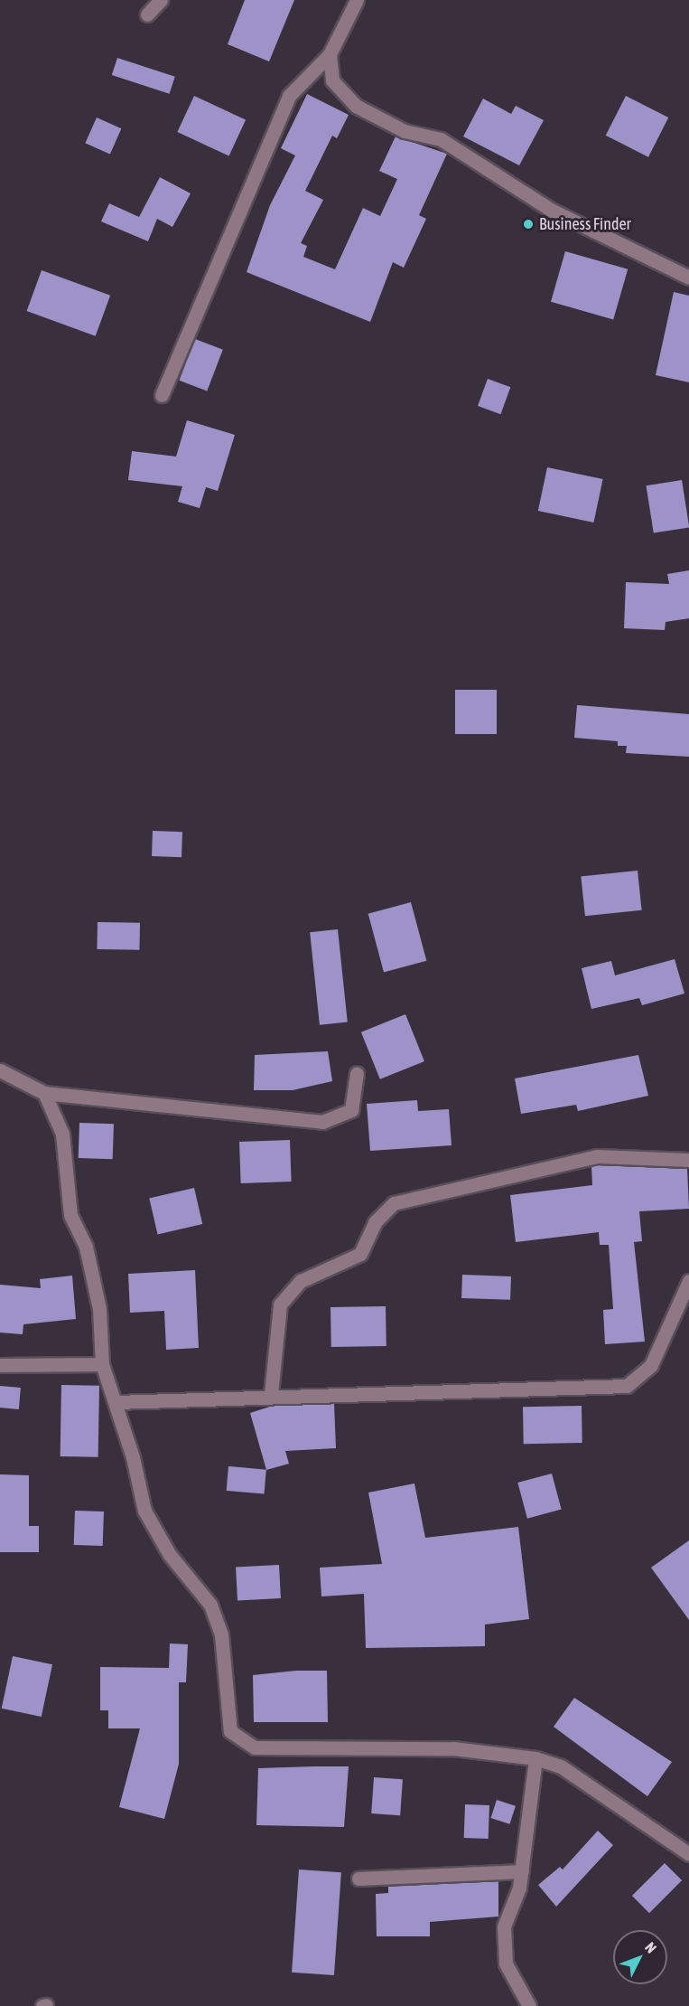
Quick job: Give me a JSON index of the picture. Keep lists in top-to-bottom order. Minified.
{"places":["Business Finder"],"north":"top right"}
